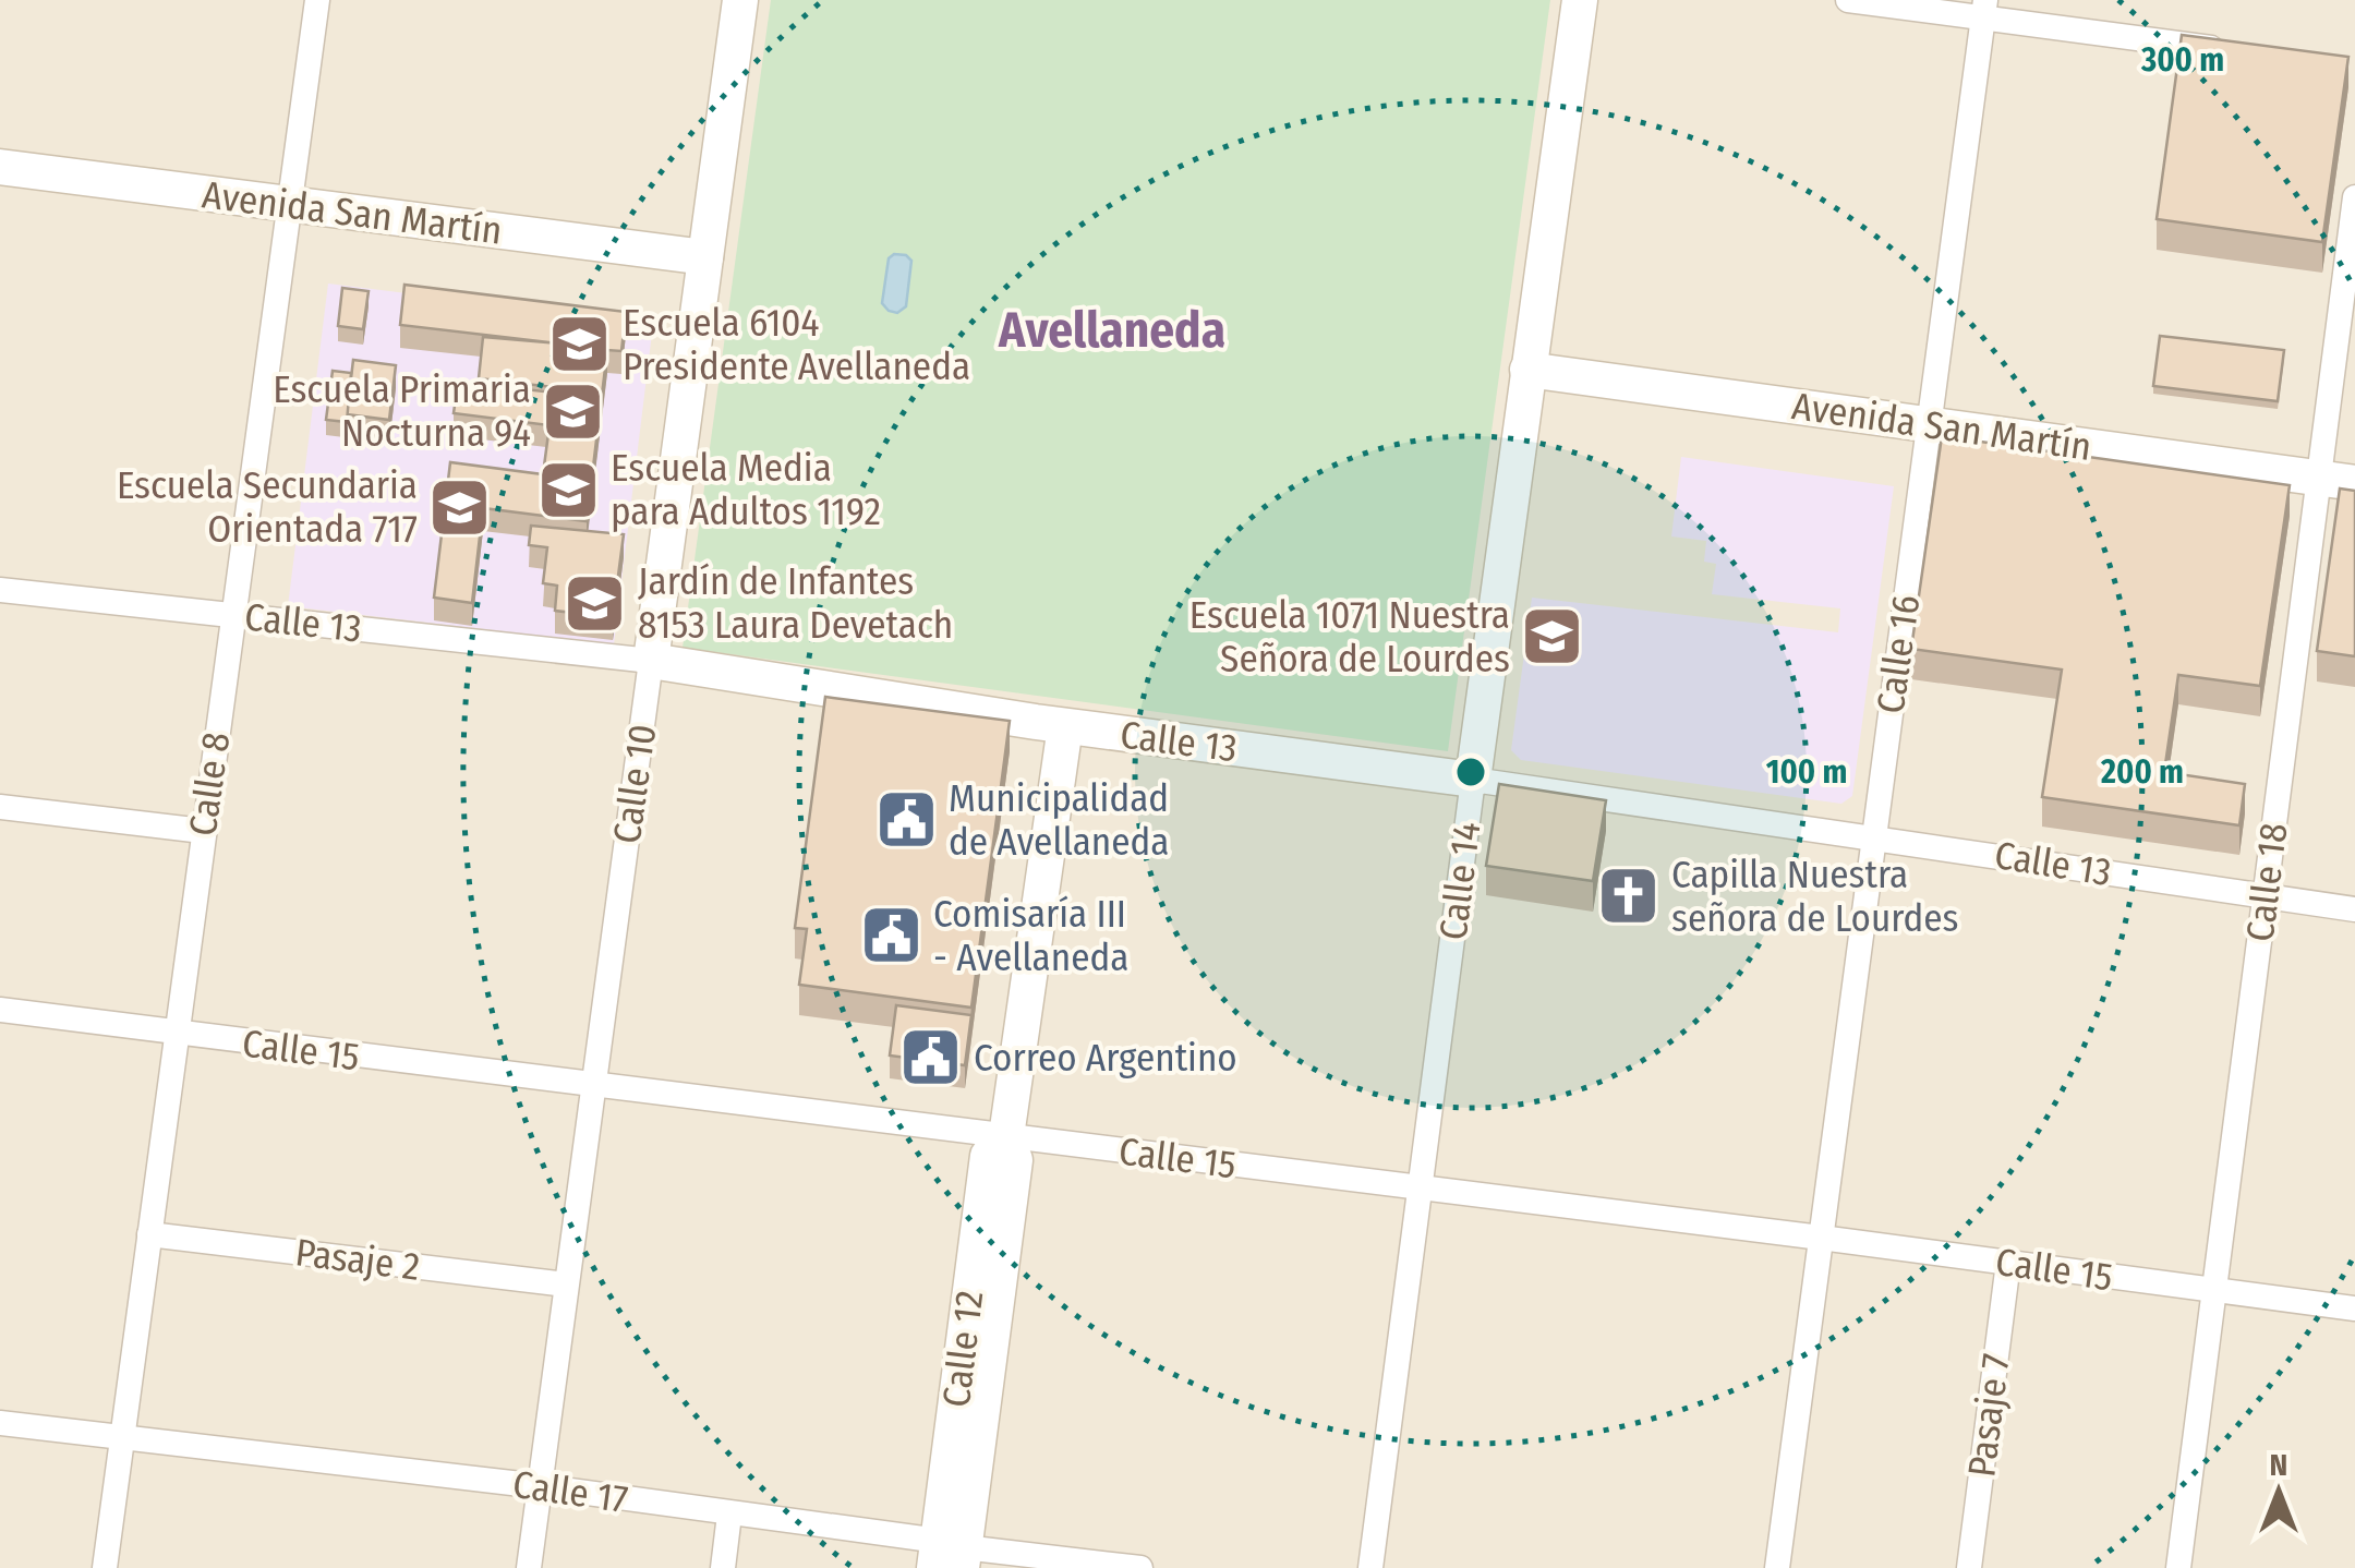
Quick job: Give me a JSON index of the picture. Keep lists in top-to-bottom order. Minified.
{"streets":{"street":["Avenida San Martín","Calle 13","Calle 16","Calle 8","Calle 10","Calle 14","Calle 18","Calle 15","Pasaje 2","Calle 12","Pasaje 7","Calle 17"]},"crossings":[["Avenida San Martín","Calle 16"],["Avenida San Martín","Calle 8"],["Avenida San Martín","Calle 10"],["Avenida San Martín","Calle 14"],["Avenida San Martín","Calle 18"],["Calle 13","Calle 16"],["Calle 13","Calle 8"],["Calle 13","Calle 10"],["Calle 13","Calle 14"],["Calle 13","Calle 18"],["Calle 13","Calle 12"],["Calle 16","Calle 15"],["Calle 8","Calle 15"],["Calle 8","Pasaje 2"],["Calle 8","Calle 17"],["Calle 10","Calle 15"],["Calle 10","Pasaje 2"],["Calle 10","Calle 17"],["Calle 14","Calle 15"],["Calle 18","Calle 15"],["Calle 15","Calle 12"],["Calle 15","Pasaje 7"],["Calle 12","Calle 17"]],"districts":["Avellaneda"],"places":{"school or university":["Escuela 6104 Presidente Avellaneda","Escuela Primaria Nocturna 94","Escuela Media para Adultos 1192","Escuela Secundaria Orientada 717","Jardín de Infantes 8153 Laura Devetach","Escuela 1071 Nuestra Señora de Lourdes"],"public building":["Municipalidad de Avellaneda","Comisaría III - Avellaneda","Correo Argentino"],"church":["Capilla Nuestra señora de Lourdes"]},"north":"top","rings":["300 m","100 m","200 m"]}
